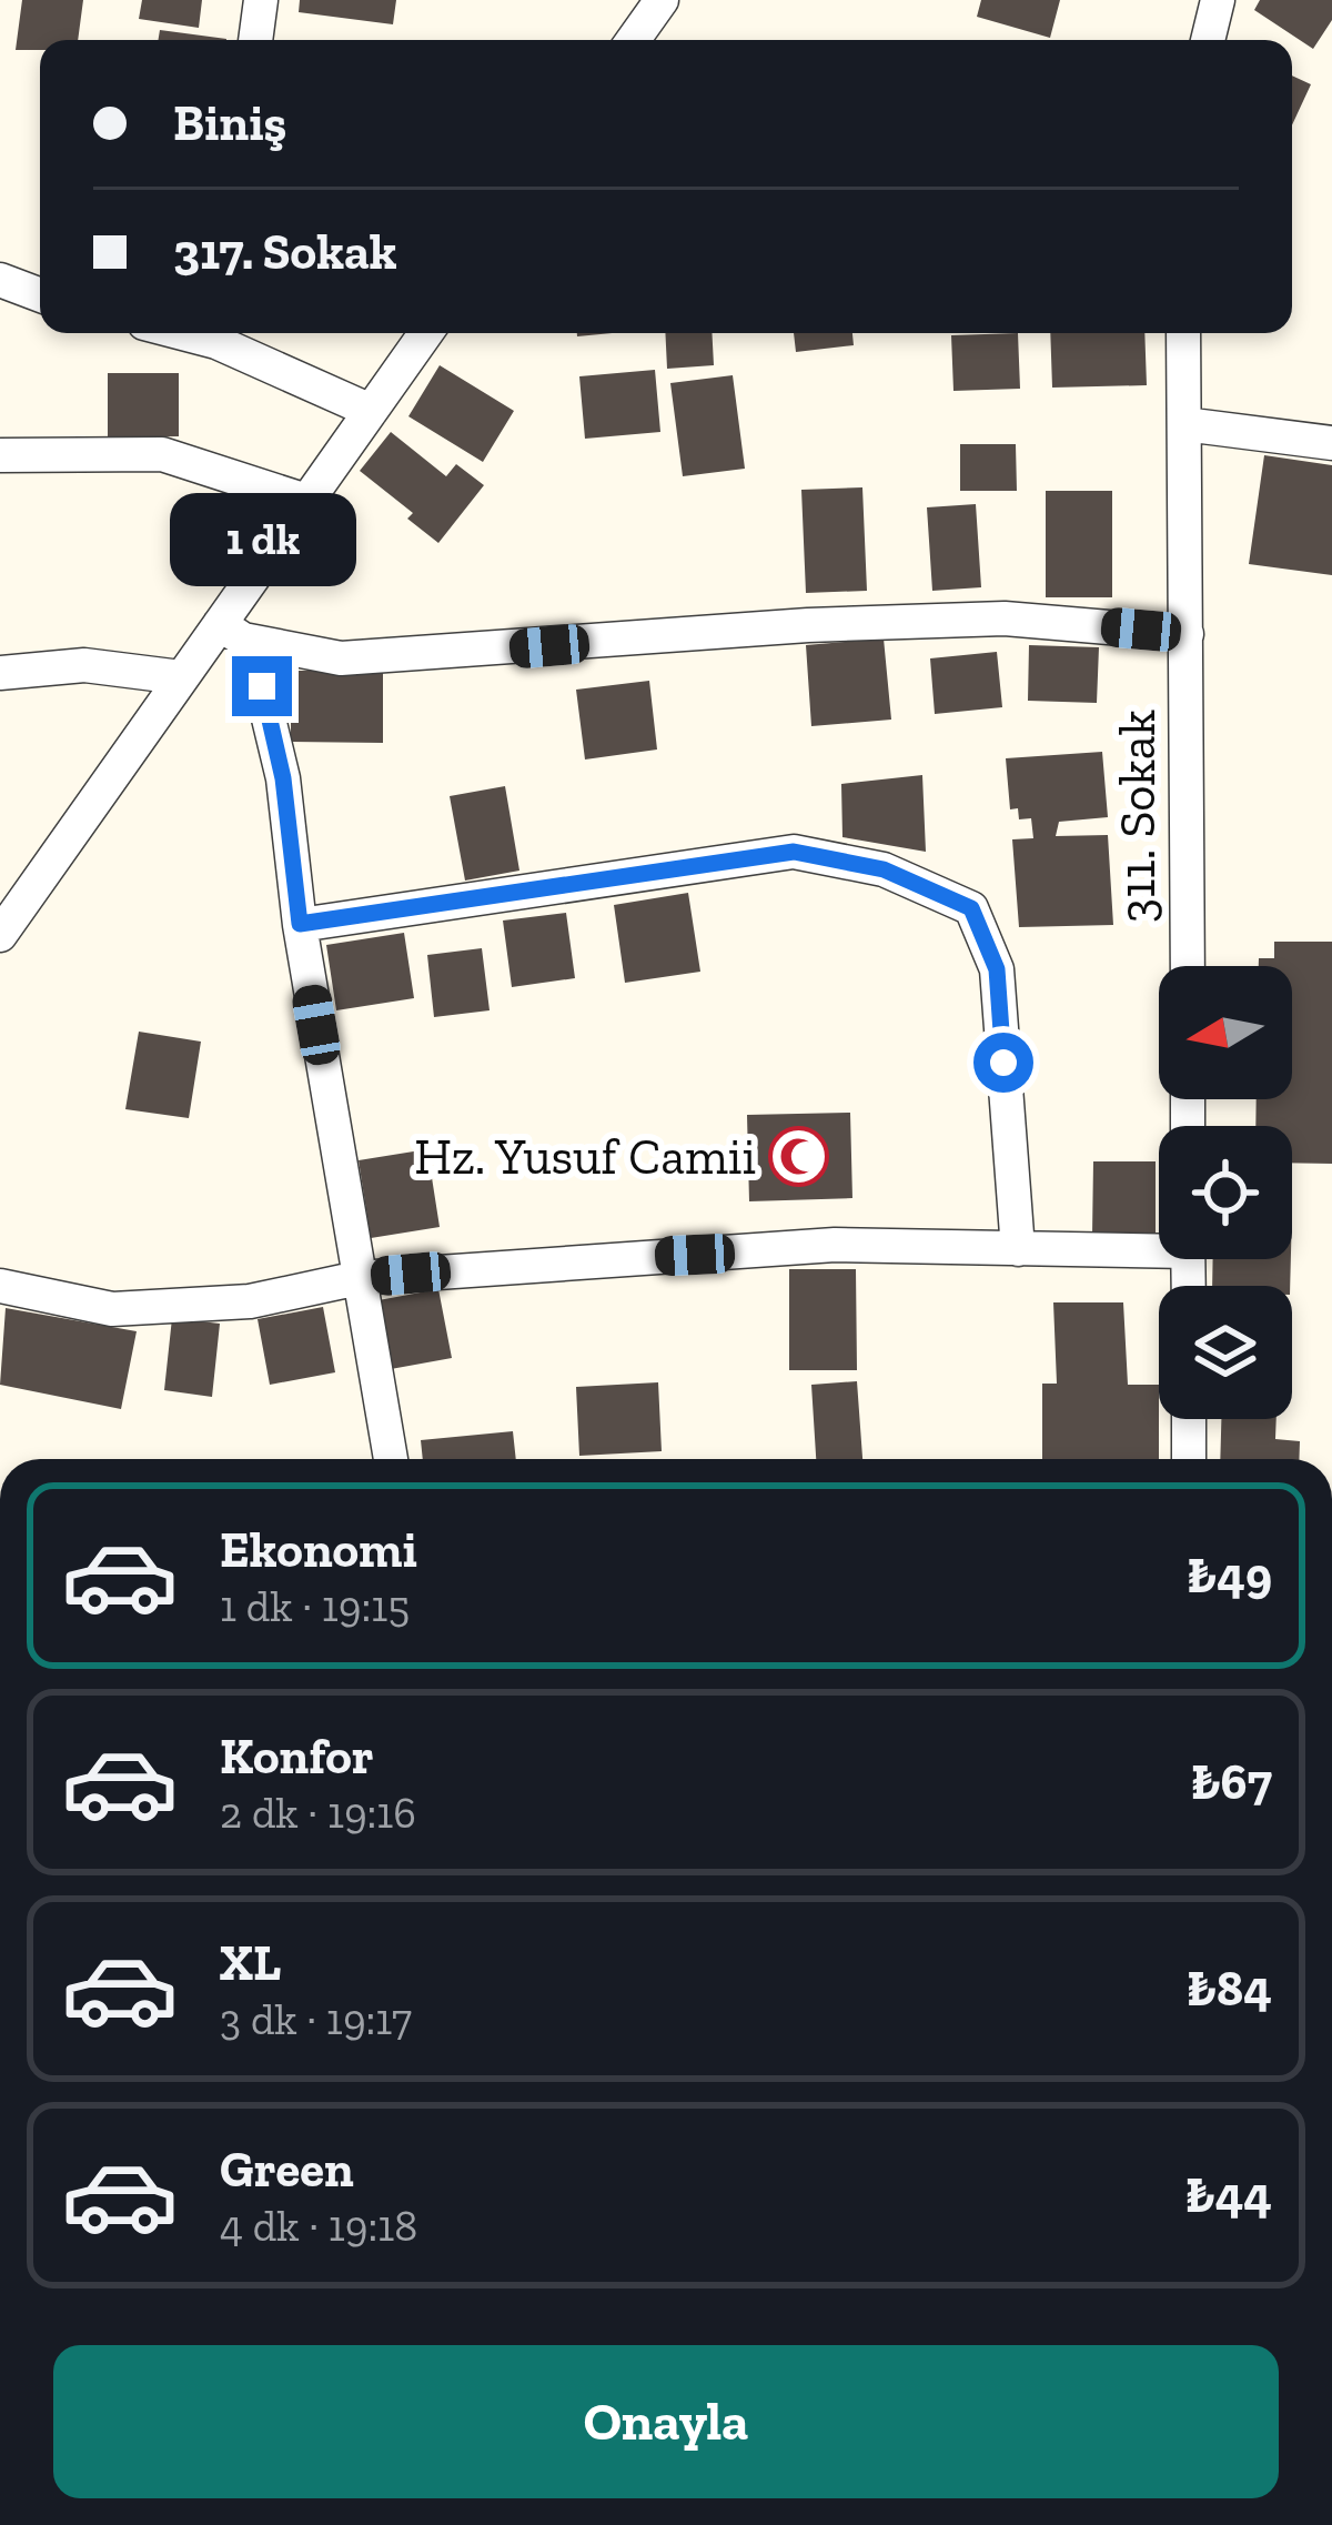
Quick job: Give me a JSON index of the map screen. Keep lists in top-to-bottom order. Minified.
{"streets":{"street":["311. Sokak"]},"places":{"mosque":["Hz. Yusuf Camii"]},"north":"left","page":{"banner":["Biniş","317. Sokak"],"bubble":"1 dk","list":[{"name":"Ekonomi","note":"1 dk · 19:15","value":"₺49"},{"name":"Konfor","note":"2 dk · 19:16","value":"₺67"},{"name":"XL","note":"3 dk · 19:17","value":"₺84"},{"name":"Green","note":"4 dk · 19:18","value":"₺44"}],"buttons":"Onayla"}}
